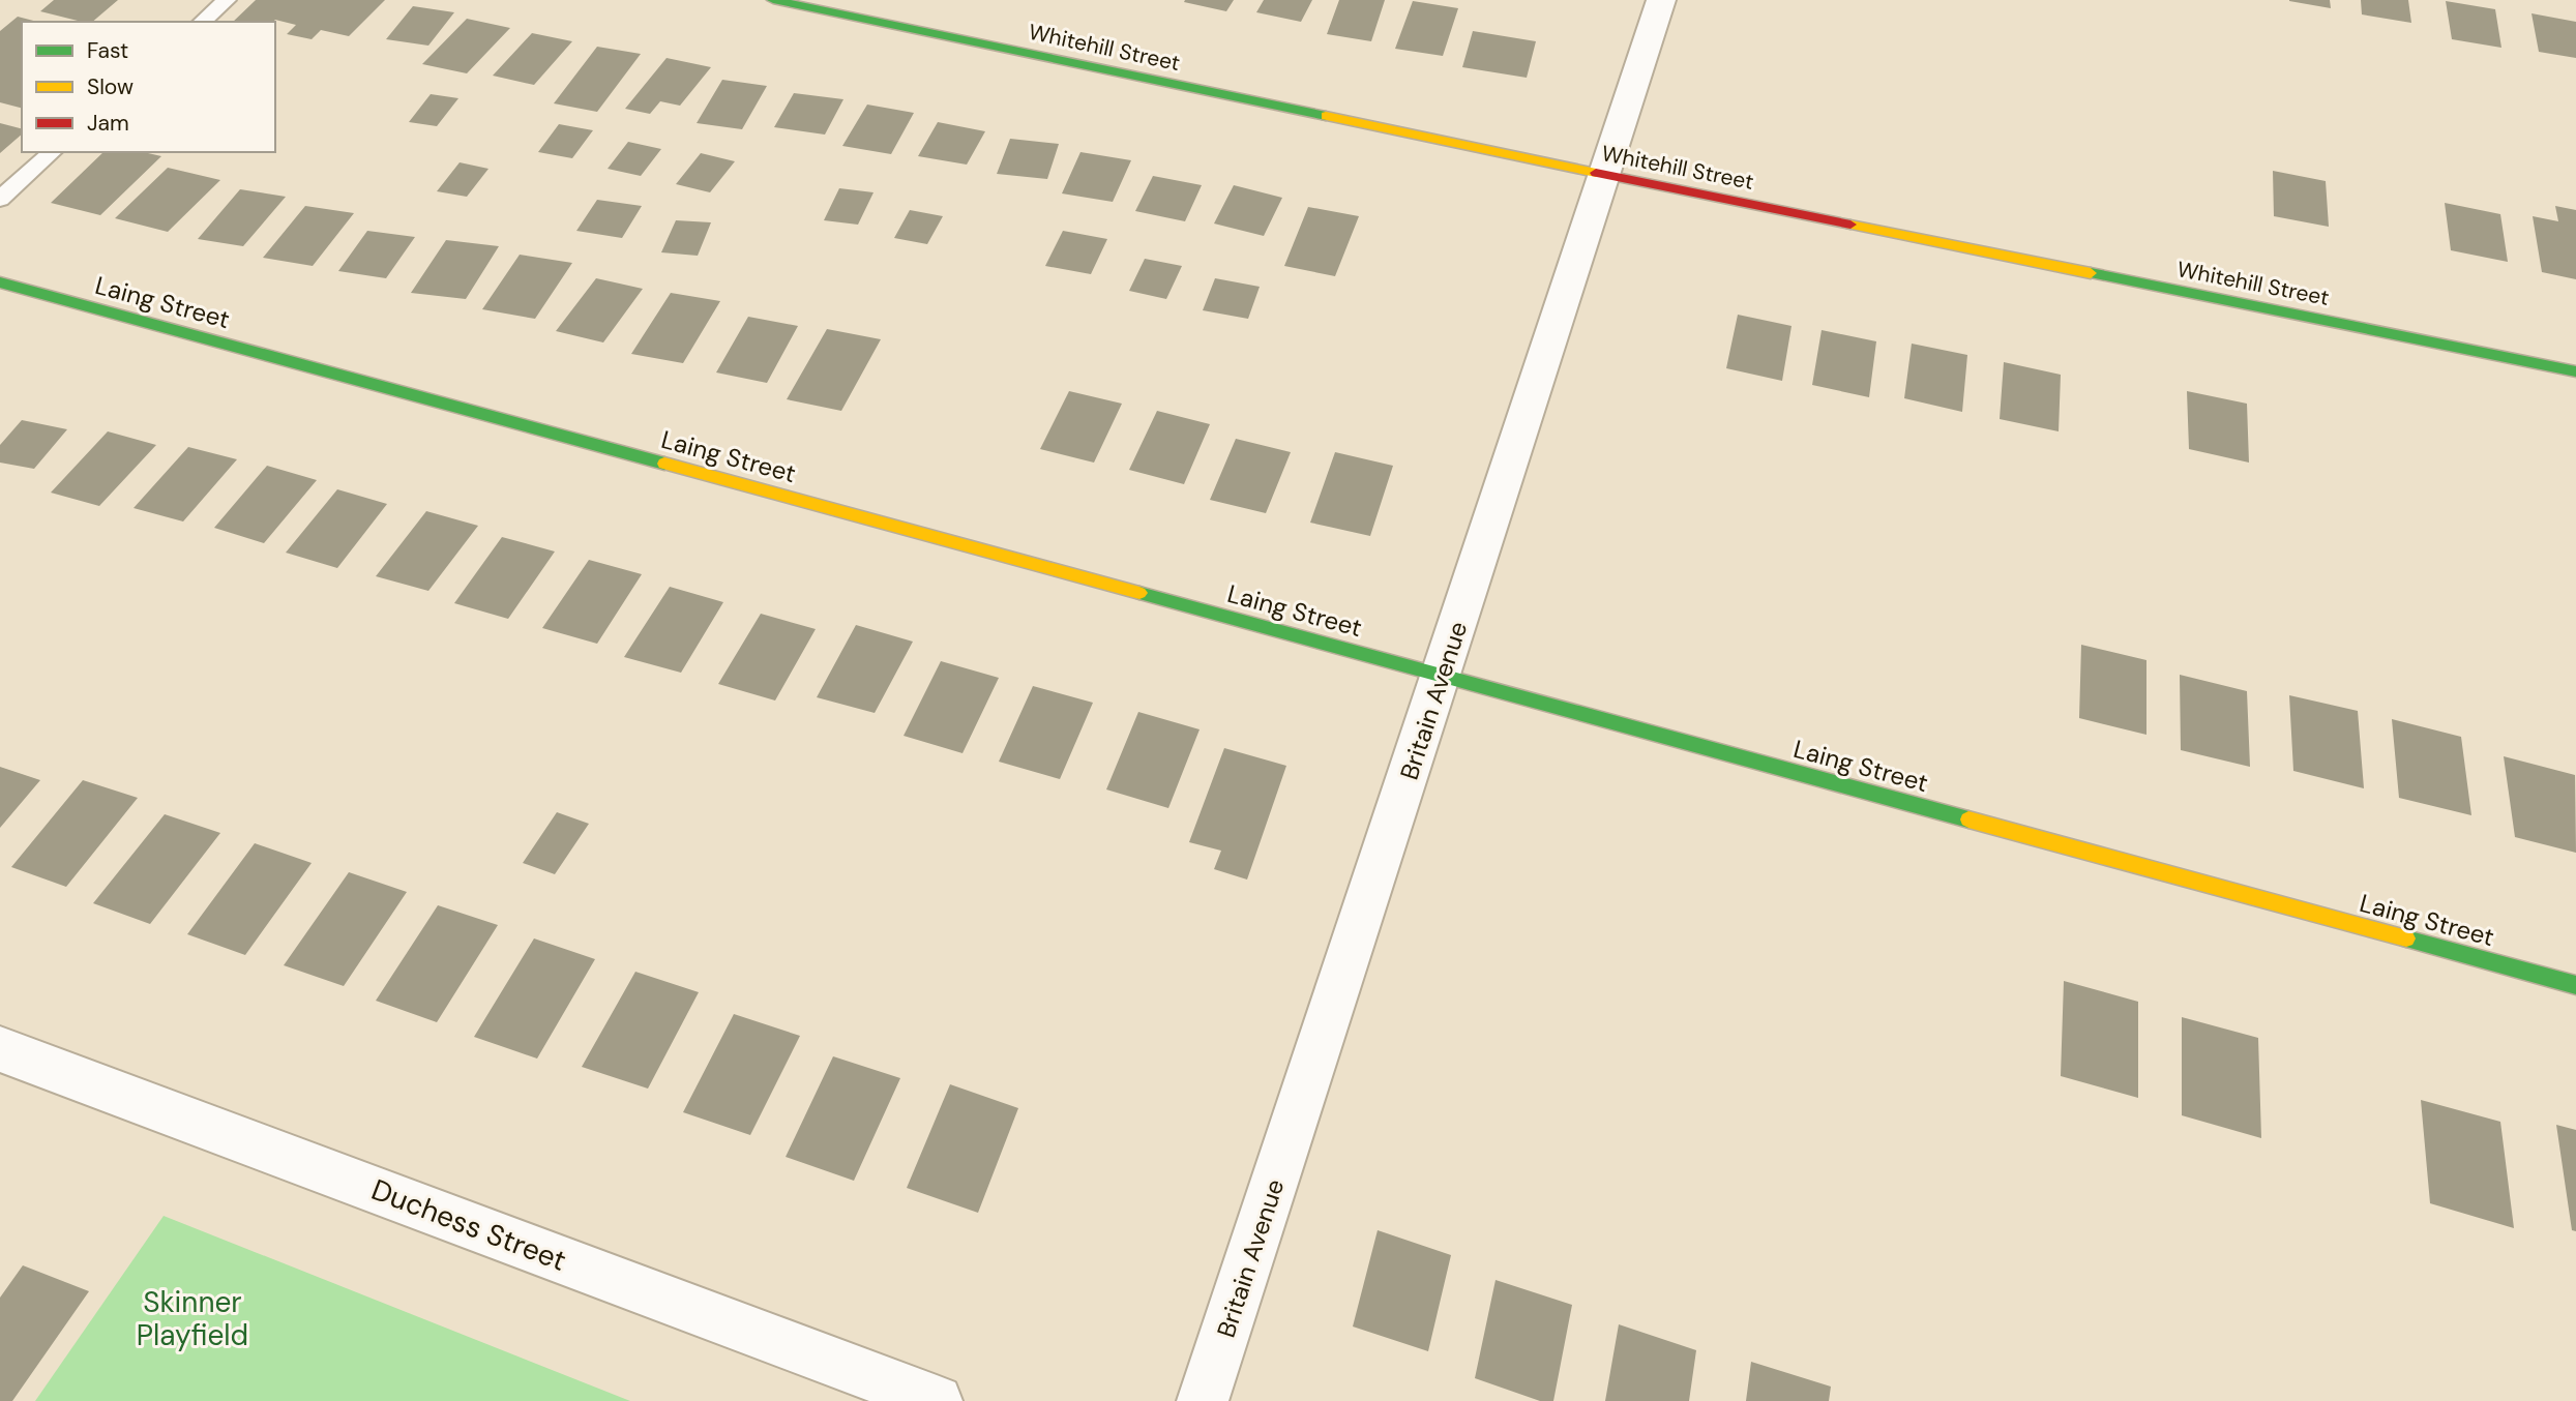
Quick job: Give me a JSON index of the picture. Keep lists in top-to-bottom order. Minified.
{"streets":{"street":["Whitehill Street","Laing Street","Britain Avenue","Duchess Street"]},"crossings":[["Whitehill Street","Britain Avenue"],["Laing Street","Britain Avenue"]],"parks":["Skinner Playfield"],"legend":["Fast","Slow","Jam"]}
